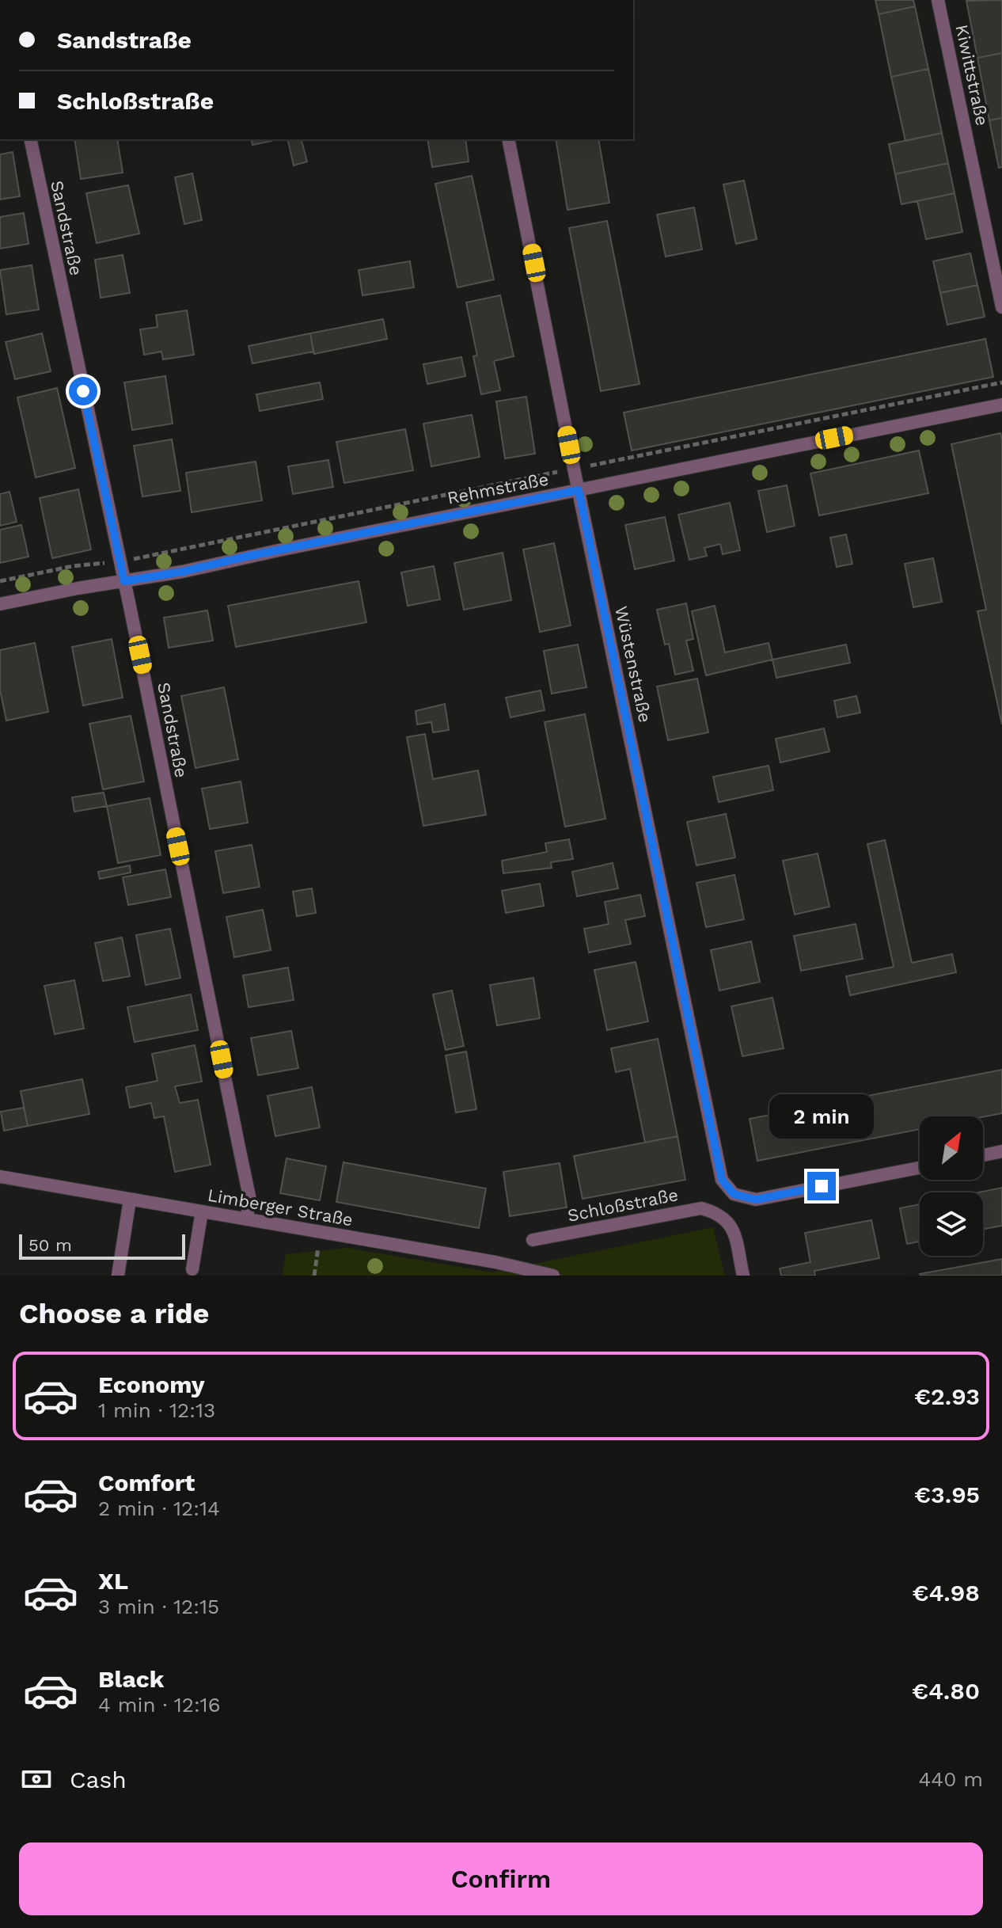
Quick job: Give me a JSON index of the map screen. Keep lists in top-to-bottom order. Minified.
{"streets":{"street":["Kiwittstraße","Sandstraße","Rehmstraße","Wüstenstraße","Schloßstraße","Limberger Straße"]},"crossings":[["Sandstraße","Rehmstraße"],["Sandstraße","Limberger Straße"],["Rehmstraße","Wüstenstraße"]],"scale_bar":"50 m","north":"top right","page":{"banner":["Sandstraße","Schloßstraße"],"bubble":"2 min","scale":"50 m","heading":"Choose a ride","list":[{"name":"Economy","note":"1 min · 12:13","value":"€2.93"},{"name":"Comfort","note":"2 min · 12:14","value":"€3.95"},{"name":"XL","note":"3 min · 12:15","value":"€4.98"},{"name":"Black","note":"4 min · 12:16","value":"€4.80"}],"pay":["Cash","440 m"],"buttons":"Confirm"}}
